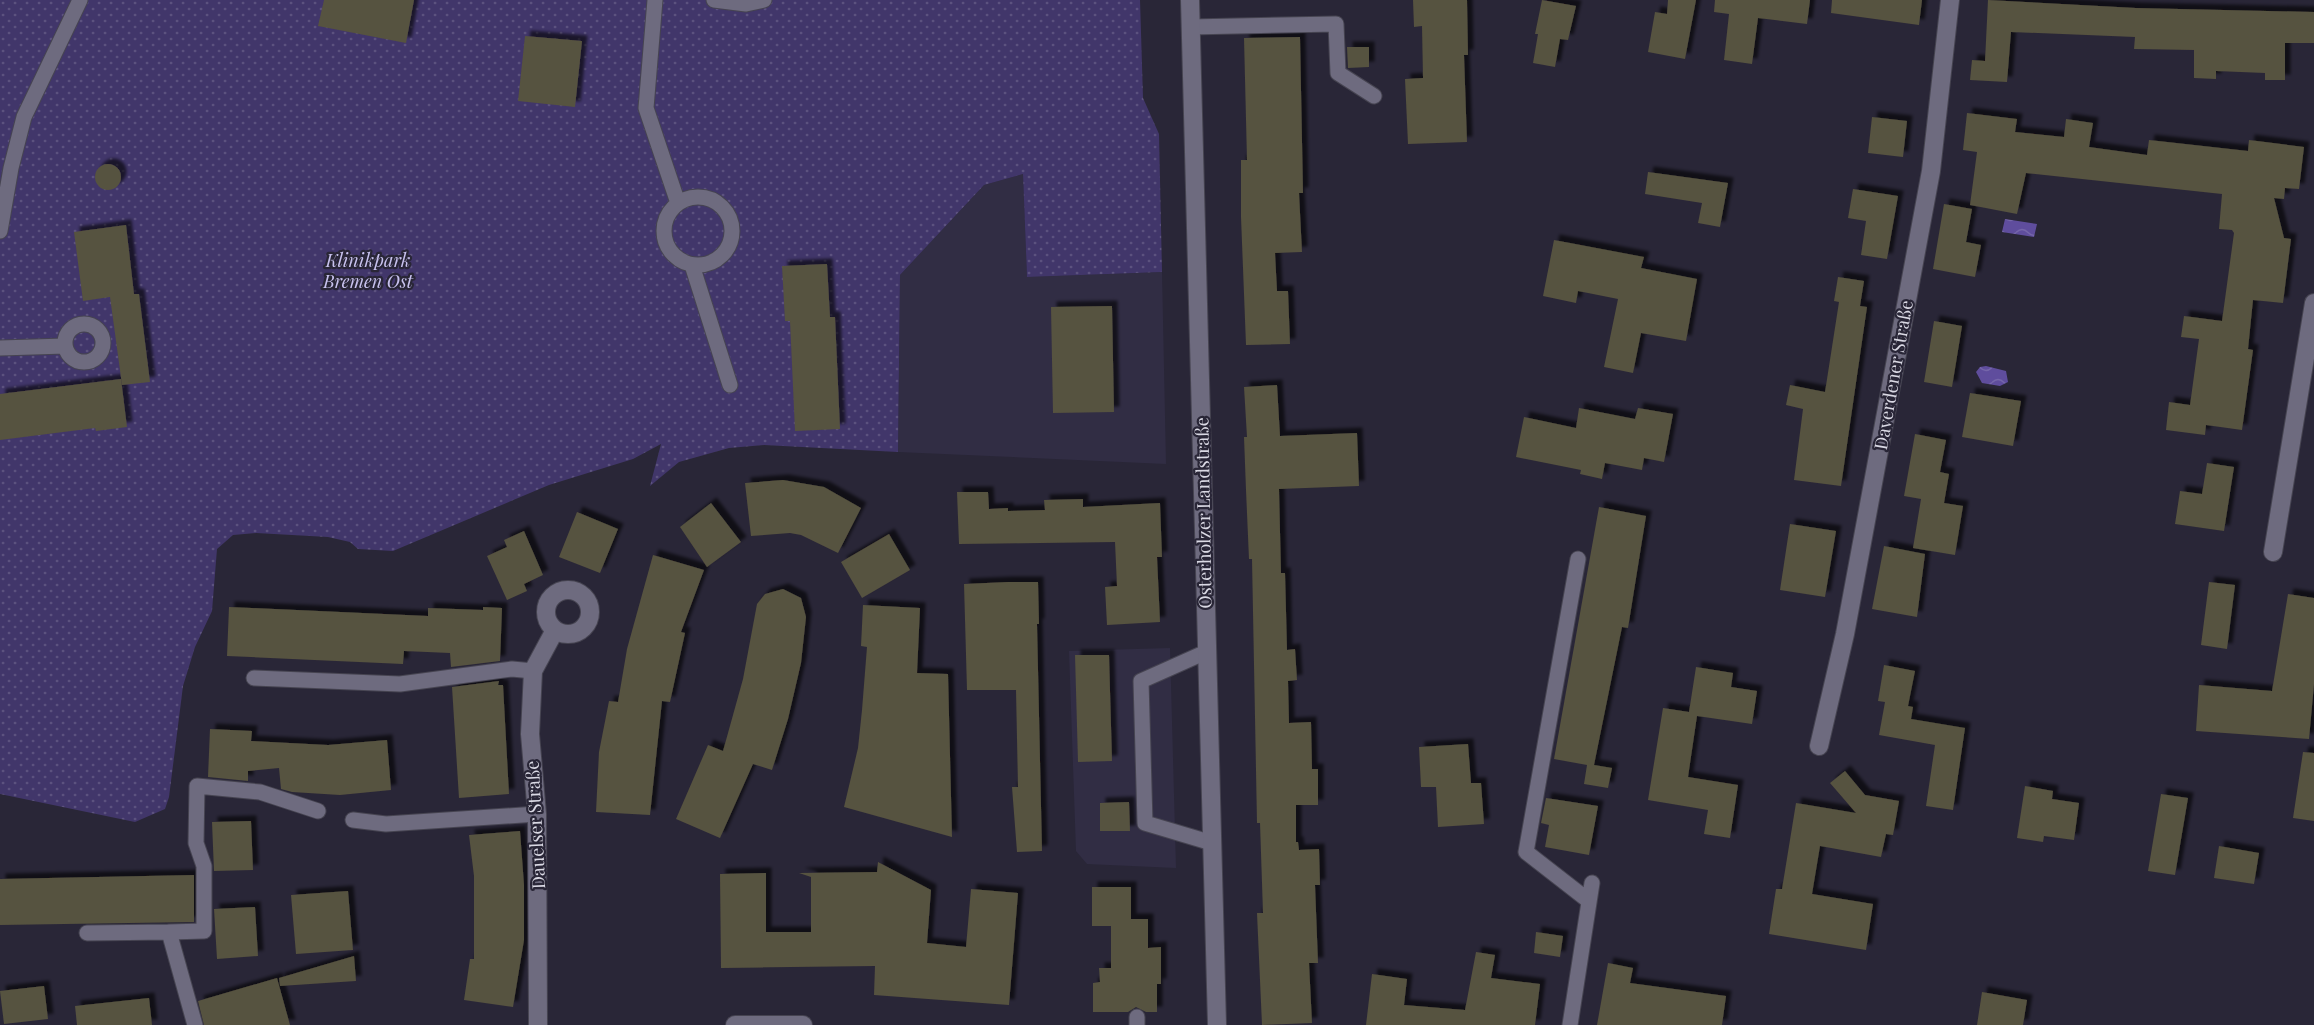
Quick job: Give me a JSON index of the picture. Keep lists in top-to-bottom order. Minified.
{"streets":{"street":["Daverdener Straße","Osterholzer Landstraße","Dauelser Straße"]},"parks":["Klinikpark Bremen Ost"]}
